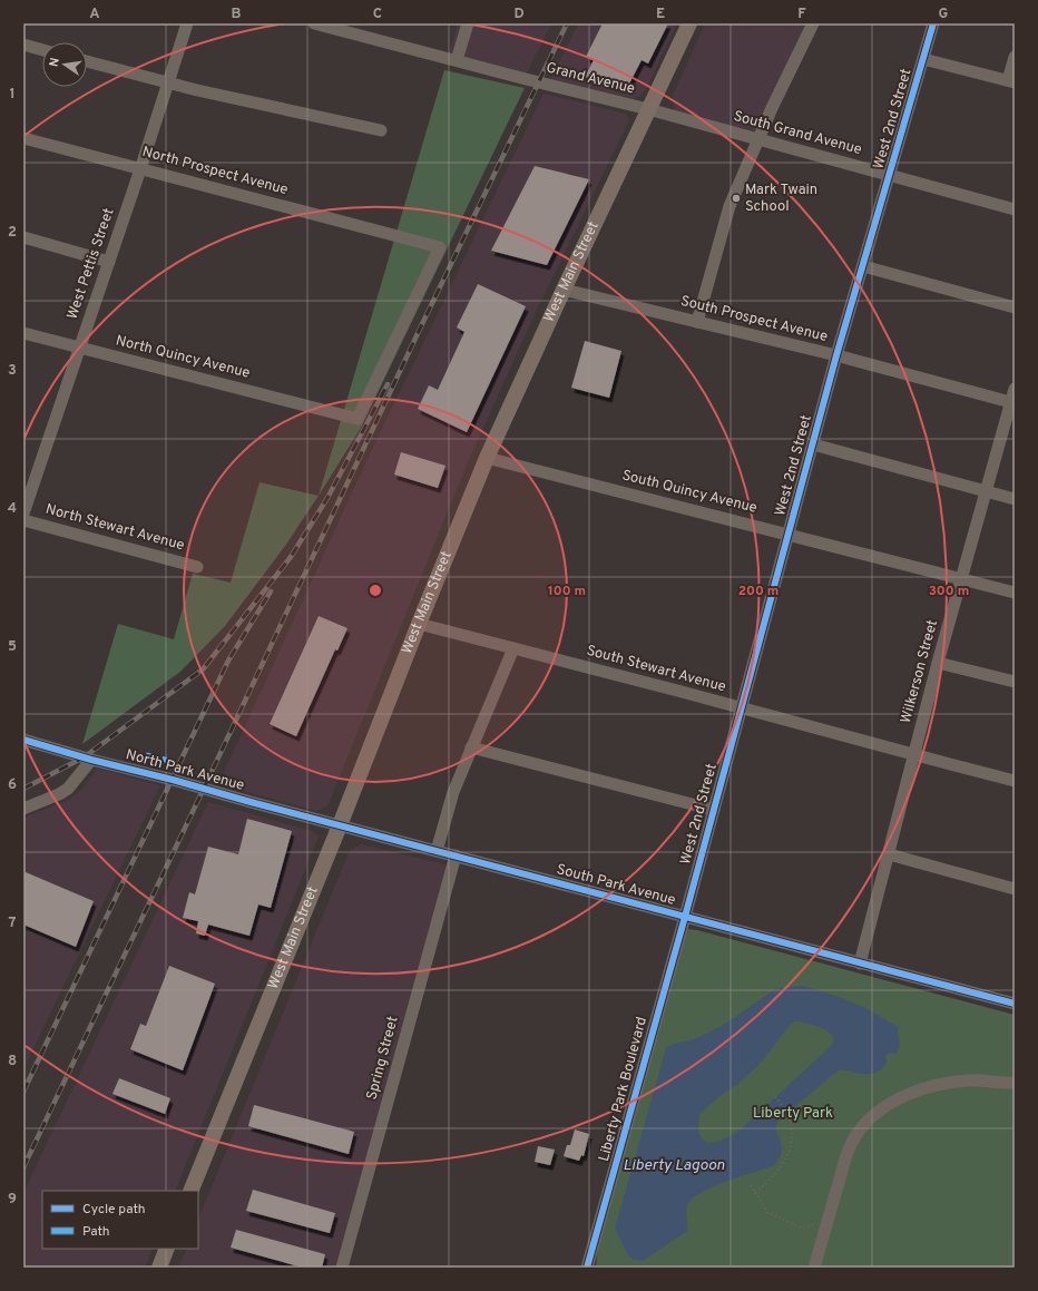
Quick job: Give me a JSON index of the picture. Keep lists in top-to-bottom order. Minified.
{"streets":{"main road":["West Main Street"],"street":["Grand Avenue","West 2nd Street","South Grand Avenue","North Prospect Avenue","West Pettis Street","South Prospect Avenue","North Quincy Avenue","South Quincy Avenue","North Stewart Avenue","South Stewart Avenue","Wilkerson Street","North Park Avenue","South Park Avenue","Spring Street","Liberty Park Boulevard"]},"crossings":[["Grand Avenue","South Grand Avenue"],["Grand Avenue","West Main Street"],["West 2nd Street","South Grand Avenue"],["West 2nd Street","South Prospect Avenue"],["West 2nd Street","South Quincy Avenue"],["West 2nd Street","South Stewart Avenue"],["West 2nd Street","South Park Avenue"],["West 2nd Street","Liberty Park Boulevard"],["South Grand Avenue","West Main Street"],["North Prospect Avenue","West Pettis Street"],["North Prospect Avenue","North Quincy Avenue"],["West Pettis Street","North Quincy Avenue"],["West Main Street","South Prospect Avenue"],["West Main Street","South Quincy Avenue"],["West Main Street","South Stewart Avenue"],["West Main Street","North Park Avenue"],["West Main Street","South Park Avenue"],["South Prospect Avenue","Wilkerson Street"],["South Quincy Avenue","Wilkerson Street"],["South Stewart Avenue","Wilkerson Street"],["Wilkerson Street","South Park Avenue"],["North Park Avenue","South Park Avenue"],["South Park Avenue","Spring Street"],["South Park Avenue","Liberty Park Boulevard"]],"water":["Liberty Lagoon"],"parks":["Liberty Park"],"places":["Mark Twain School"],"legend":["Cycle path","Path"],"north":"left","grid":{"columns":["A","B","C","D","E","F","G"],"rows":["1","2","3","4","5","6","7","8","9"]},"rings":["100 m","200 m","300 m"]}
